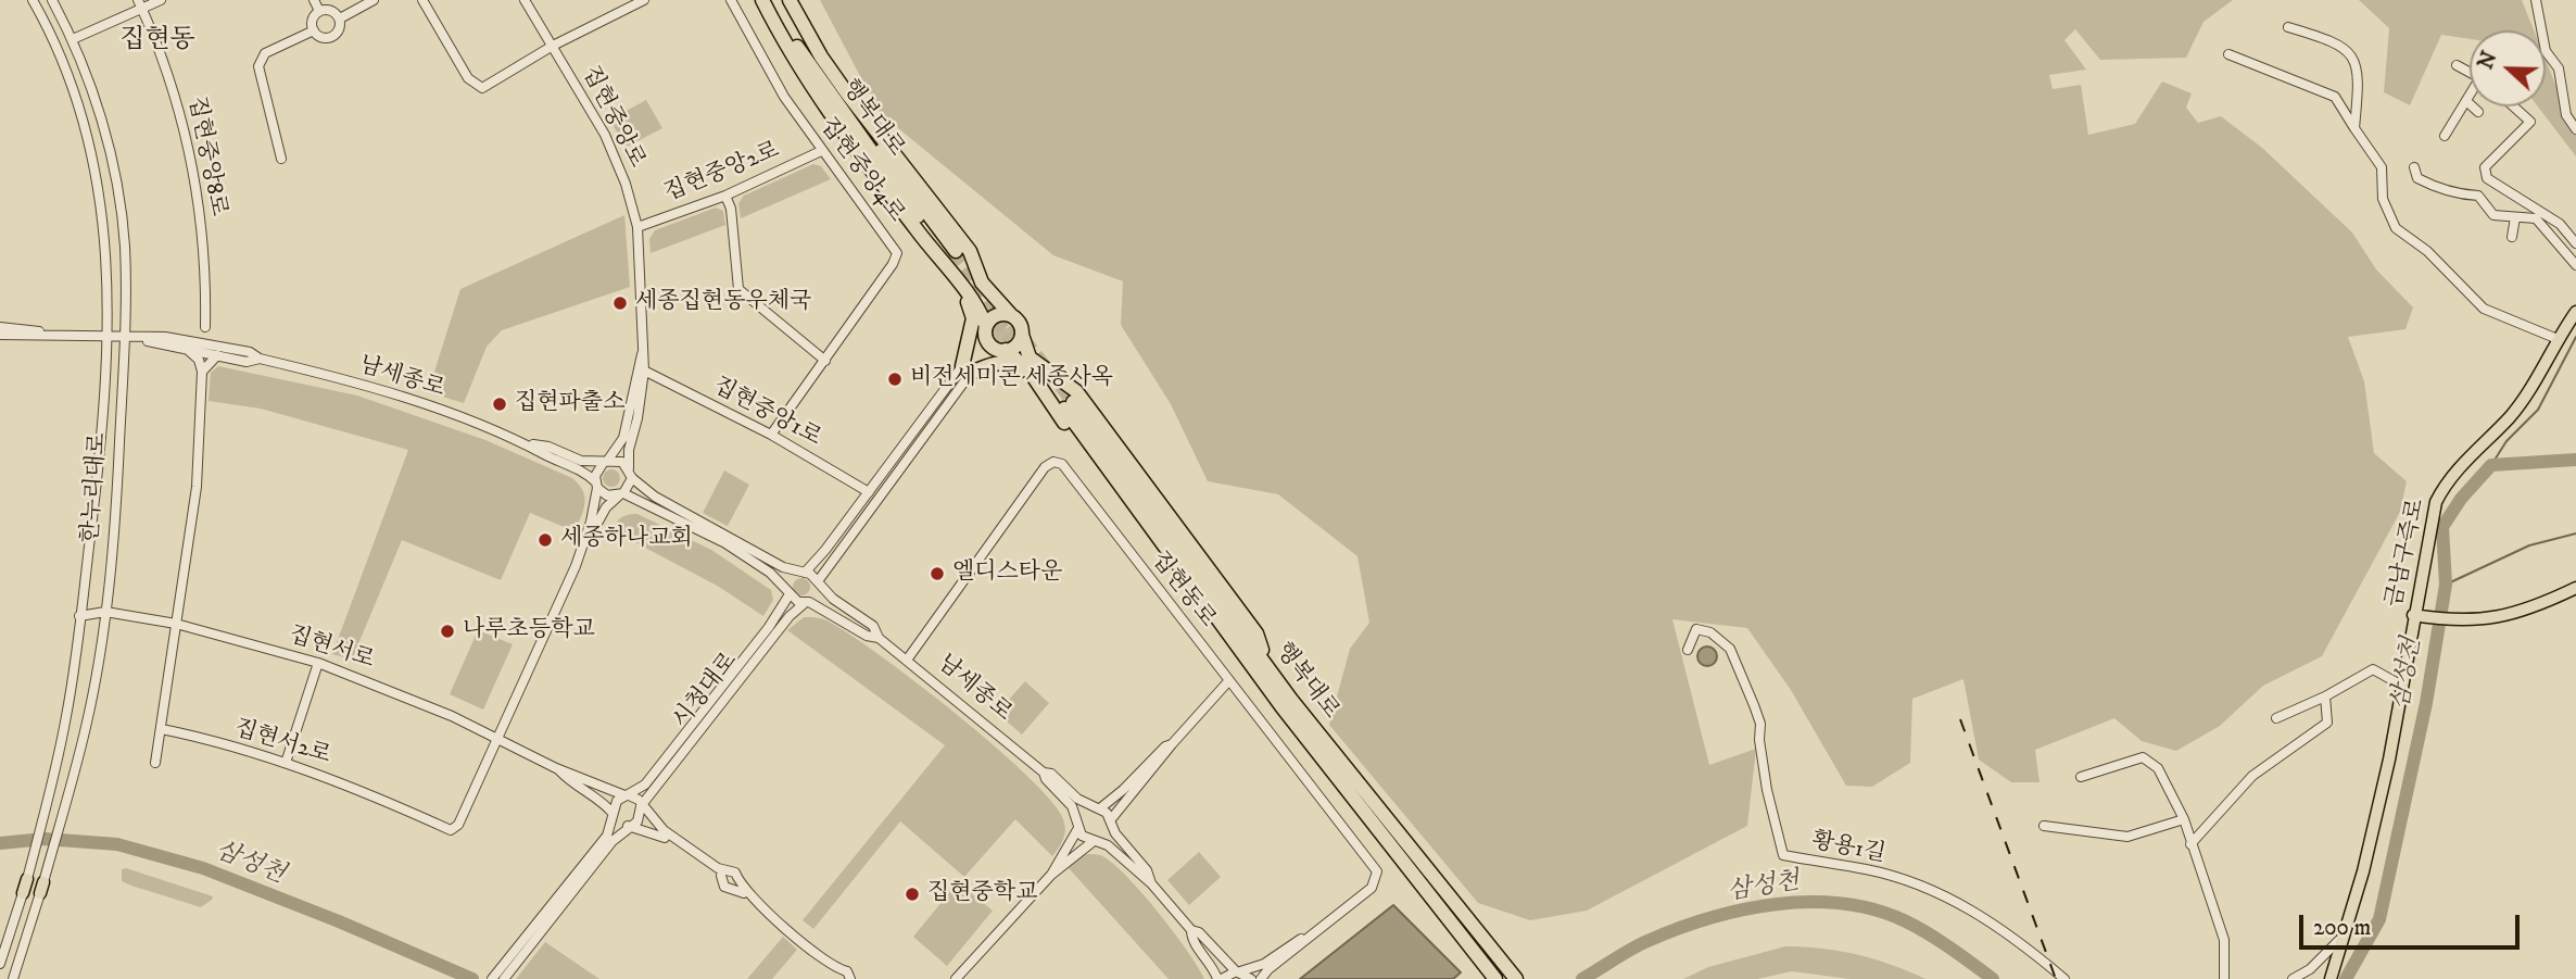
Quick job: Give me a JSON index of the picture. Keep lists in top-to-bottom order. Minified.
{"streets":{"highway":["행복대로"],"main road":["한누리대로","금남구즉로"],"street":["집현중앙로","집현중앙8로","집현중앙4로","집현중앙2로","남세종로","집현중앙1로","집현동로","집현서로","시청대로","집현서2로","황용1길"]},"crossings":[["집현중앙로","집현중앙2로"],["집현중앙로","남세종로"],["집현중앙로","집현중앙1로"],["집현중앙로","집현서2로"],["집현중앙4로","집현중앙2로"],["집현중앙4로","집현중앙1로"],["남세종로","한누리대로"],["남세종로","집현동로"],["남세종로","시청대로"],["남세종로","집현서2로"],["한누리대로","집현서로"],["집현서로","시청대로"],["집현서로","집현서2로"]],"districts":["집현동"],"water":["삼성천"],"places":["세종집현동우체국","비전세미콘 세종사옥","집현파출소","세종하나교회","엘디스타운","나루초등학교","집현중학교"],"scale_bar":"200 m","north":"left"}
